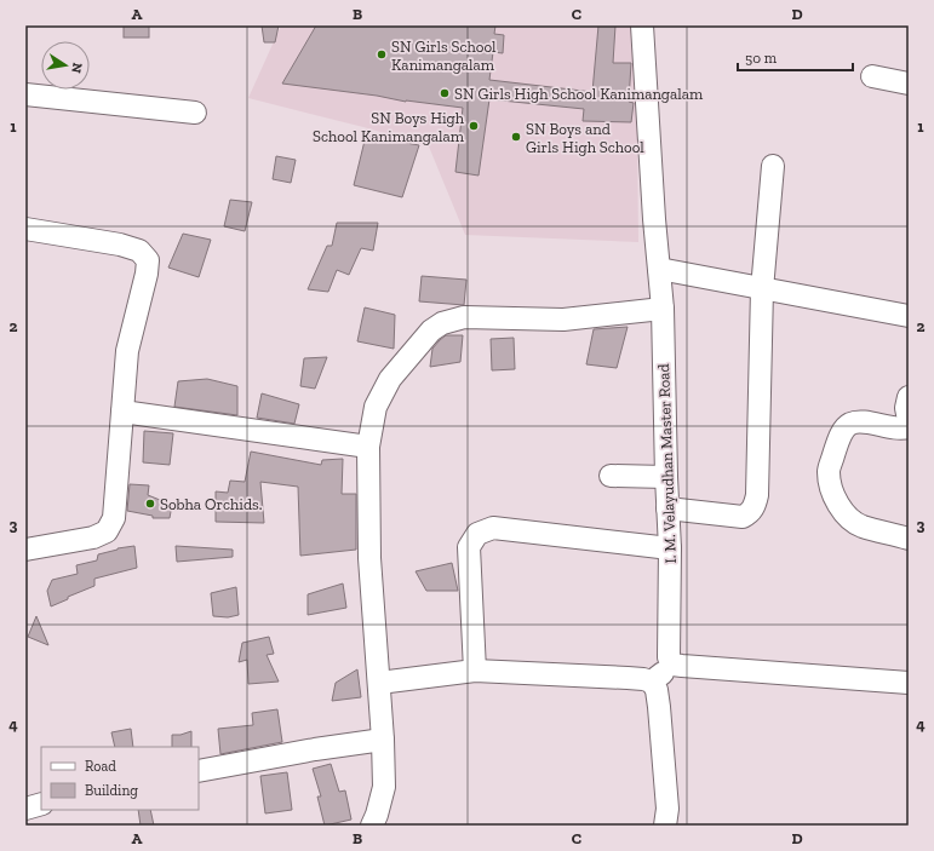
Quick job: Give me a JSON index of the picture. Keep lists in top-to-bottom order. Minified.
{"streets":{"street":["I. M. Velayudhan Master Road"]},"places":["SN Girls School Kanimangalam","SN Girls High School Kanimangalam","SN Boys High School Kanimangalam","SN Boys and Girls High School","Sobha Orchids."],"legend":["Road","Building"],"scale_bar":"50 m","north":"right","grid":{"columns":["A","B","C","D"],"rows":["1","2","3","4"]}}
